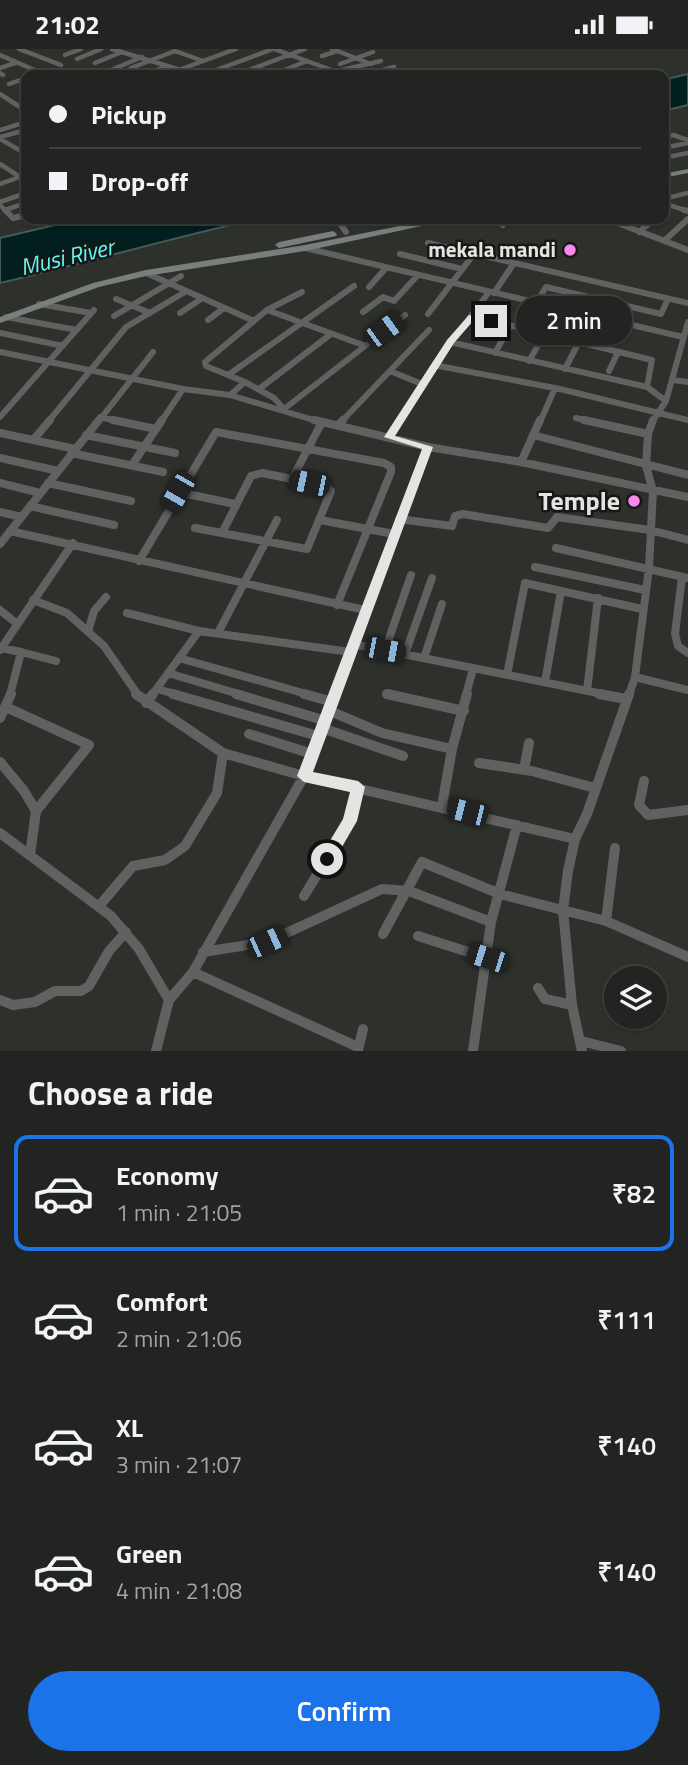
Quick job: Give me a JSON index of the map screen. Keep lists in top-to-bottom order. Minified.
{"water":["Musi River"],"places":["mekala mandi","Temple"],"page":{"status":"21:02","banner":["Pickup","Drop-off"],"bubble":"2 min","heading":"Choose a ride","list":[{"name":"Economy","note":"1 min · 21:05","value":"₹82"},{"name":"Comfort","note":"2 min · 21:06","value":"₹111"},{"name":"XL","note":"3 min · 21:07","value":"₹140"},{"name":"Green","note":"4 min · 21:08","value":"₹140"}],"buttons":"Confirm"}}
